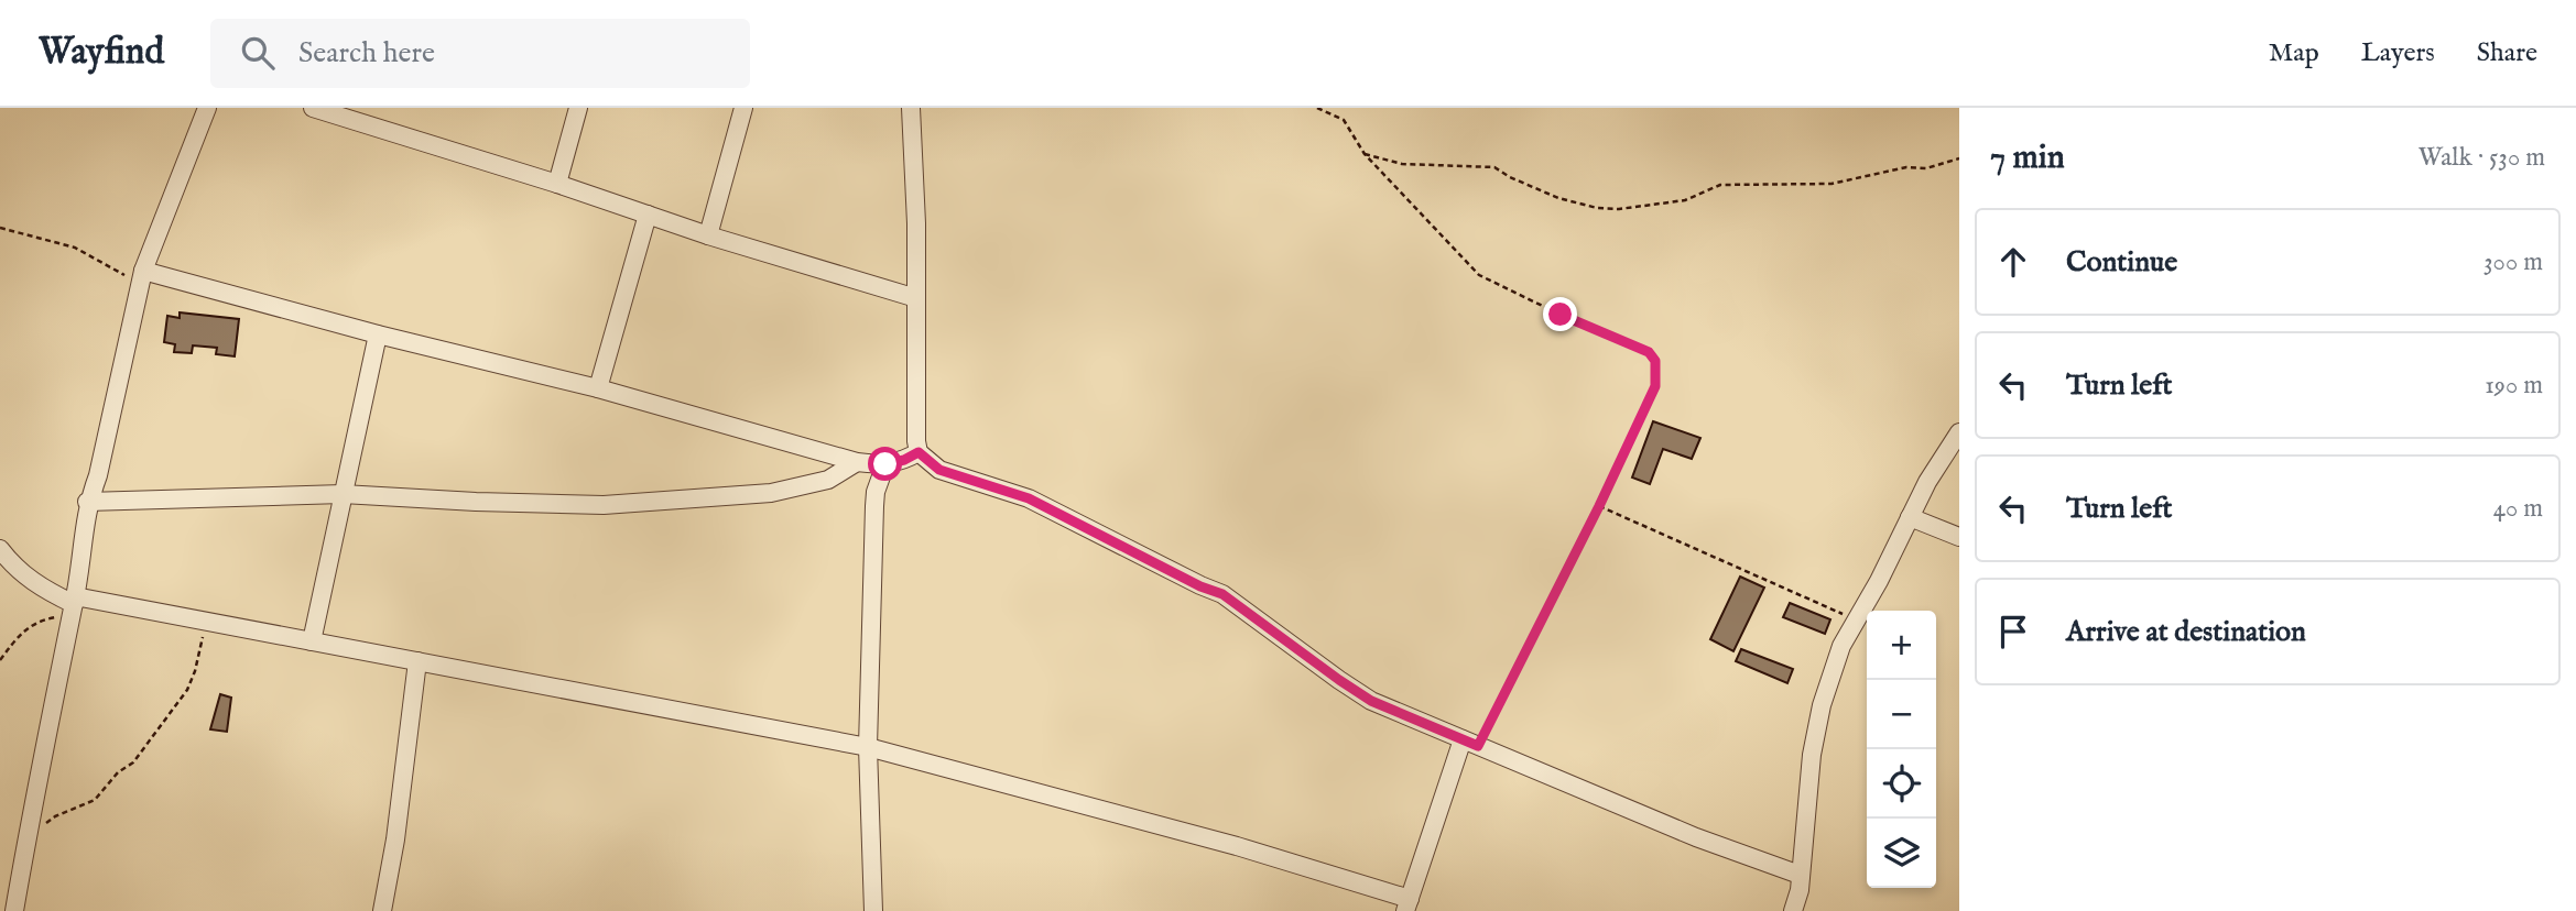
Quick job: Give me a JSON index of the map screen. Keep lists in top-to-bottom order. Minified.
{"page":{"header":"Wayfind","search":"Search here","nav":["Map","Layers","Share"],"heading":["7 min","Walk · 530 m"],"list":[["Continue","300 m"],["Turn left","190 m"],["Turn left","40 m"],"Arrive at destination"],"map_buttons":["+","−"]}}
